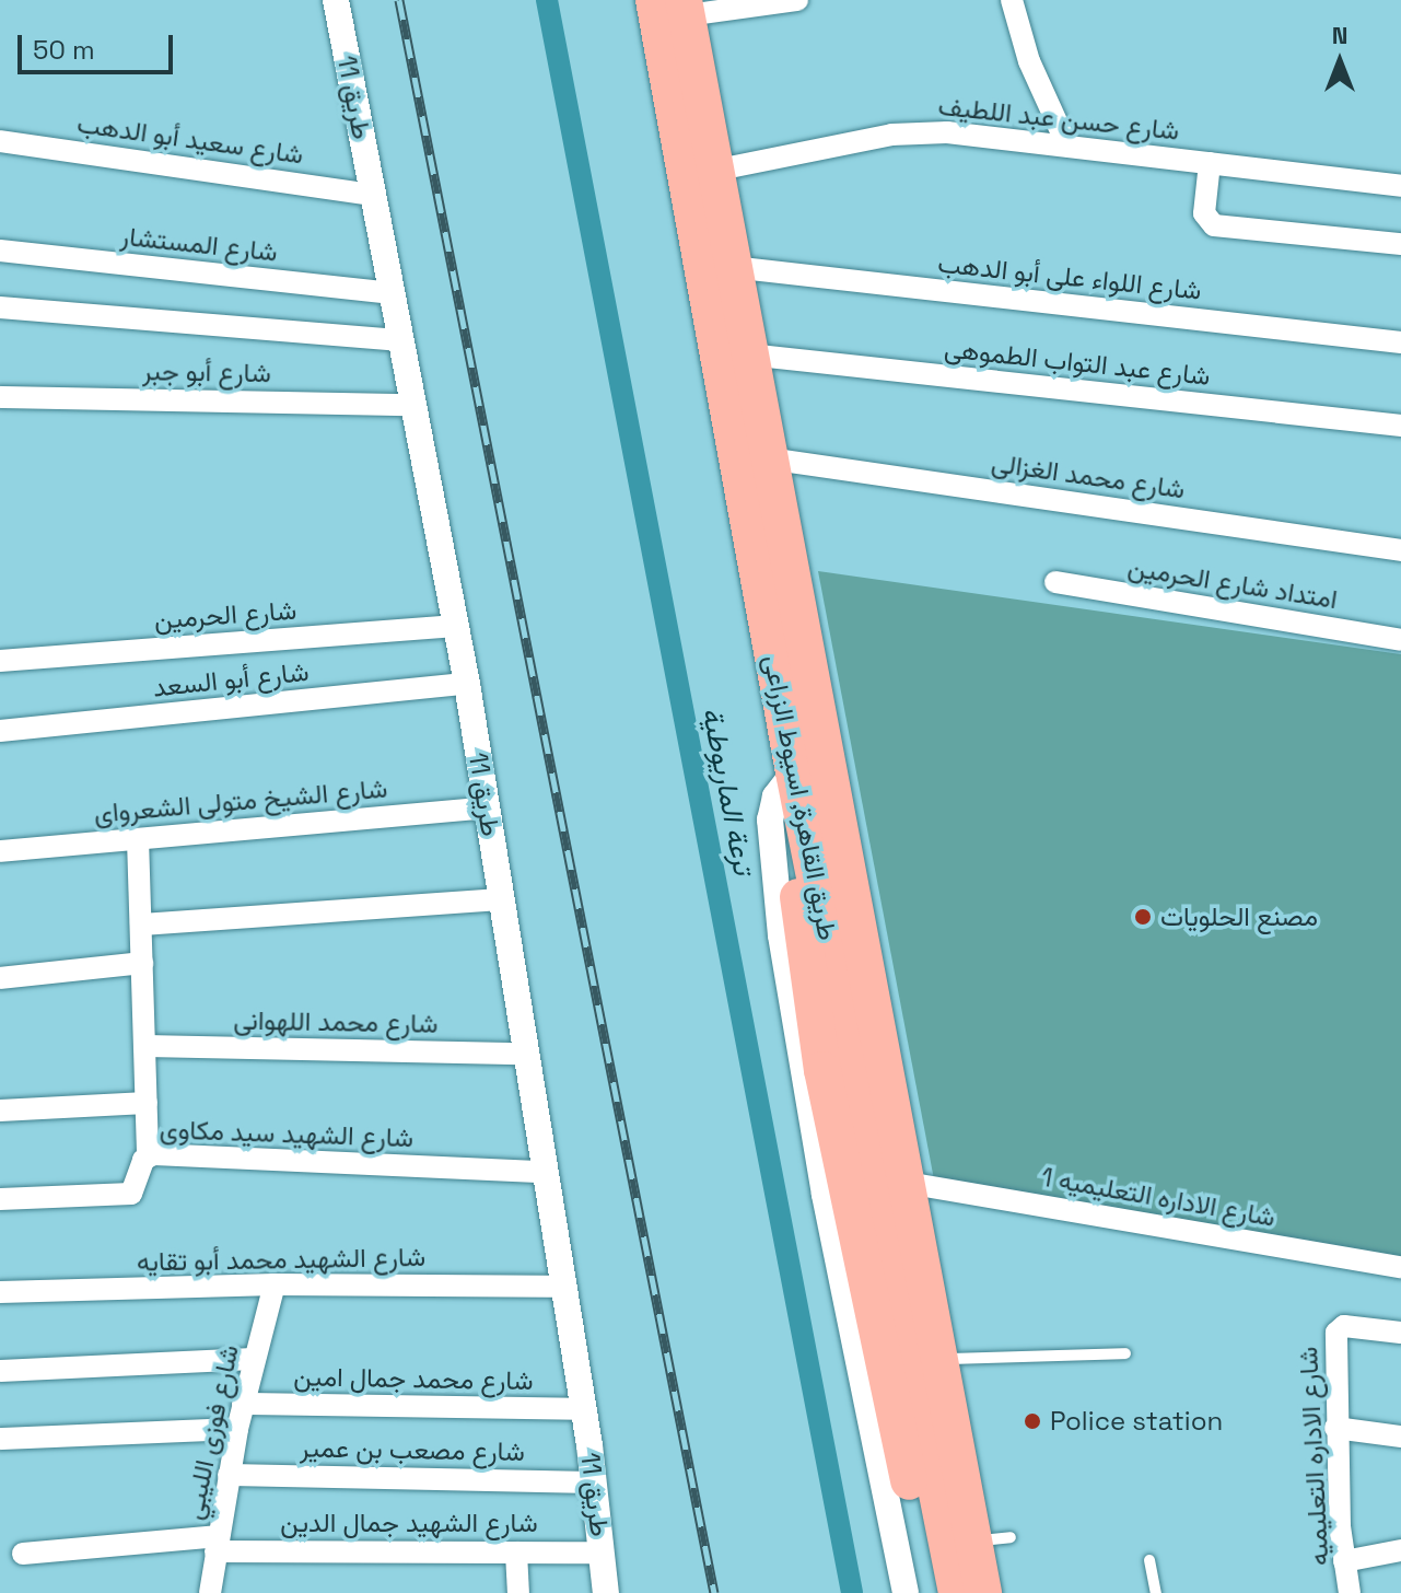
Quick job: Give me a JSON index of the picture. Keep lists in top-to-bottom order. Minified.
{"streets":{"highway":["طريق القاهرة, اسيوط الزراعى"],"street":["طريق 11","شارع حسن عبد اللطيف","شارع سعيد أبو الدهب","شارع المستشار","شارع اللواء على أبو الدهب","شارع عبد التواب الطموهى","شارع أبو جبر","شارع محمد الغزالى","امتداد شارع الحرمين","شارع الحرمين","شارع أبو السعد","شارع الشيخ متولى الشعرواى","شارع محمد اللهوانى","شارع الشهيد سيد مكاوى","شارع الاداره التعليميه 1","شارع الشهيد محمد أبو تقايه","شارع محمد جمال امين","شارع فوزى الليبي","شارع مصعب بن عمير","شارع الاداره التعليميه","شارع الشهيد جمال الدين"]},"crossings":[["طريق 11","شارع سعيد أبو الدهب"],["طريق 11","شارع المستشار"],["طريق 11","شارع أبو جبر"],["طريق 11","شارع الحرمين"],["طريق 11","شارع أبو السعد"],["طريق 11","شارع الشيخ متولى الشعرواى"],["طريق 11","شارع محمد اللهوانى"],["طريق 11","شارع الشهيد سيد مكاوى"],["طريق 11","شارع الشهيد محمد أبو تقايه"],["طريق 11","شارع محمد جمال امين"],["طريق 11","شارع مصعب بن عمير"],["طريق 11","شارع الشهيد جمال الدين"],["شارع حسن عبد اللطيف","طريق القاهرة, اسيوط الزراعى"],["شارع اللواء على أبو الدهب","طريق القاهرة, اسيوط الزراعى"],["شارع عبد التواب الطموهى","طريق القاهرة, اسيوط الزراعى"],["شارع محمد الغزالى","طريق القاهرة, اسيوط الزراعى"],["طريق القاهرة, اسيوط الزراعى","شارع الاداره التعليميه 1"],["شارع الشهيد محمد أبو تقايه","شارع فوزى الليبي"],["شارع محمد جمال امين","شارع فوزى الليبي"],["شارع فوزى الليبي","شارع مصعب بن عمير"],["شارع فوزى الليبي","شارع الشهيد جمال الدين"]],"water":["ترعة الماريوطية"],"places":["مصنع الحلويات","Police station"],"scale_bar":"50 m","north":"top"}
